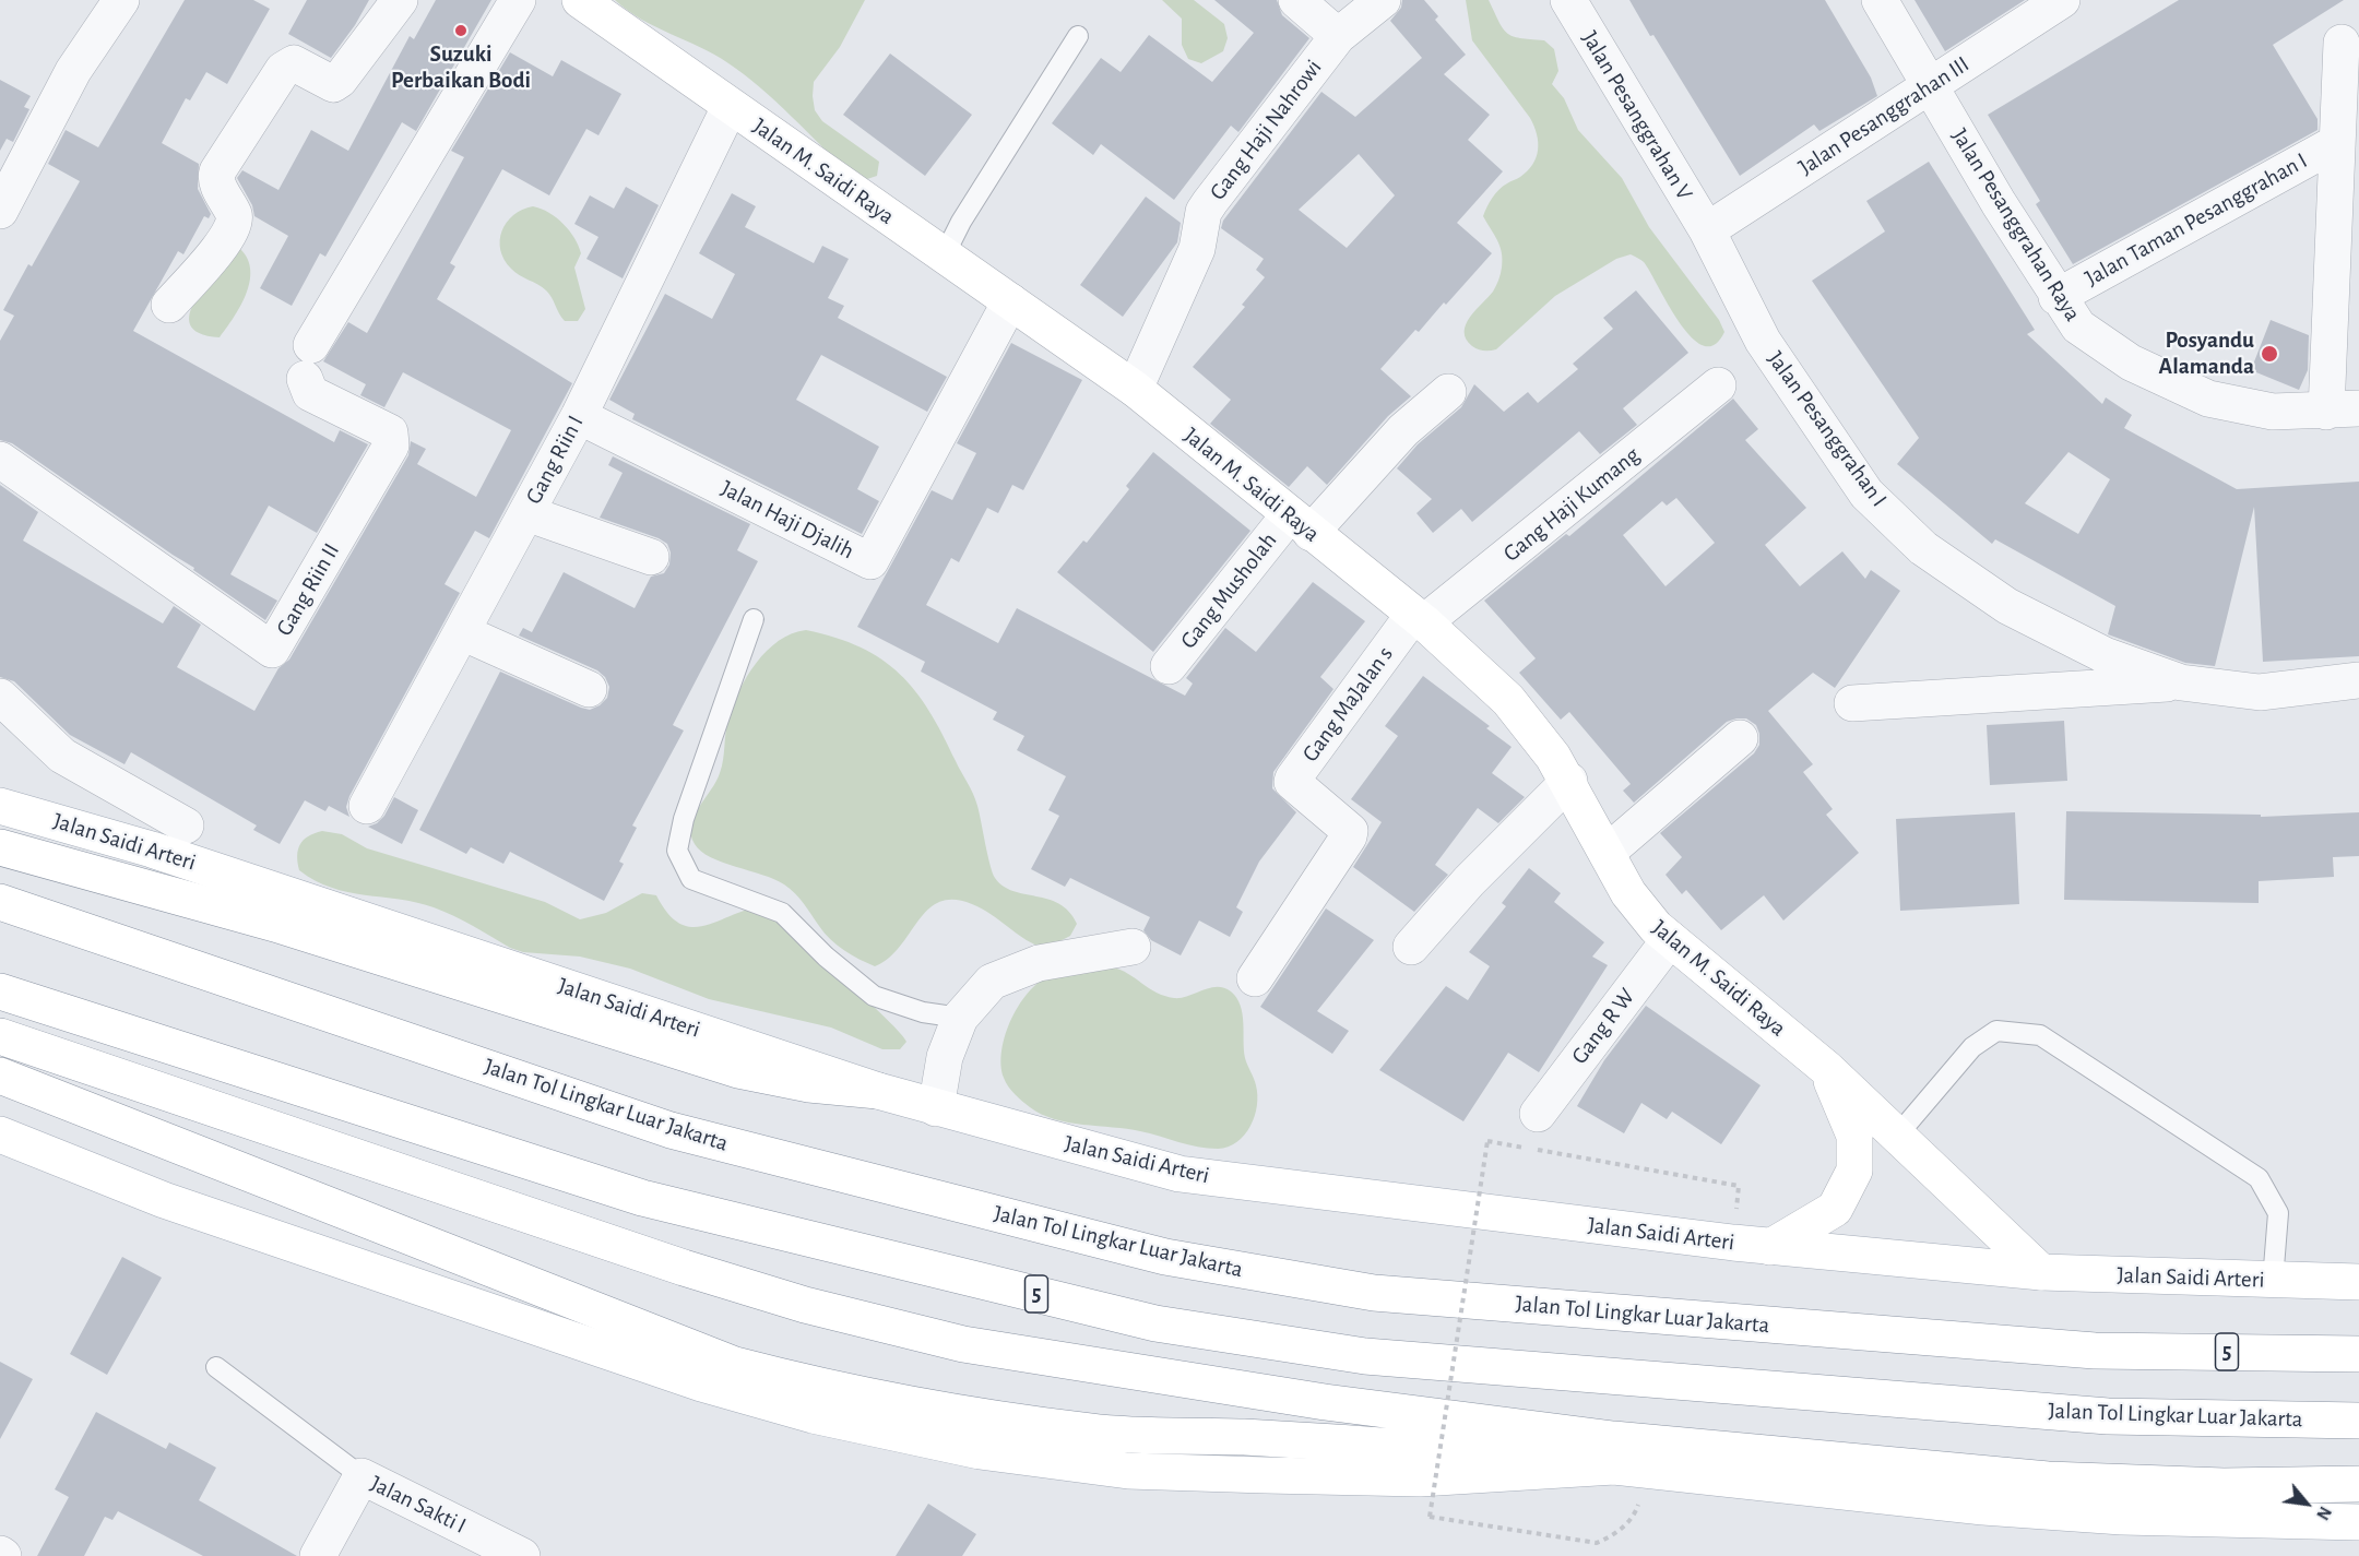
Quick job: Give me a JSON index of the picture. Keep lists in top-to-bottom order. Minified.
{"streets":{"main road":["Jalan M. Saidi Raya","Jalan Saidi Arteri","Jalan Tol Lingkar Luar Jakarta","5"],"street":["Jalan Pesanggrahan V","Jalan Pesanggrahan III","Gang Haji Nahrowi","Jalan Taman Pesanggrahan I","Jalan Pesanggrahan Raya","Jalan Pesanggrahan I","Gang Riin I","Gang Haji Kumang","Jalan Haji Djalih","Gang Riin II","Gang Musholah","Gang MaJalan s","Gang R W","Jalan Sakti I"]},"crossings":[["Jalan Pesanggrahan V","Jalan Pesanggrahan III"],["Jalan Pesanggrahan V","Jalan Pesanggrahan I"],["Jalan Pesanggrahan III","Jalan Pesanggrahan Raya"],["Jalan Pesanggrahan III","Jalan Pesanggrahan I"],["Gang Haji Nahrowi","Jalan M. Saidi Raya"],["Jalan M. Saidi Raya","Gang Riin I"],["Jalan M. Saidi Raya","Gang Haji Kumang"],["Jalan M. Saidi Raya","Jalan Haji Djalih"],["Jalan M. Saidi Raya","Gang Musholah"],["Jalan M. Saidi Raya","Gang MaJalan s"],["Jalan M. Saidi Raya","Jalan Saidi Arteri"],["Jalan M. Saidi Raya","Gang R W"],["Jalan Taman Pesanggrahan I","Jalan Pesanggrahan Raya"],["Gang Riin I","Jalan Haji Djalih"],["Gang Haji Kumang","Gang MaJalan s"]],"places":["Suzuki Perbaikan Bodi","Posyandu Alamanda"],"north":"bottom right"}
